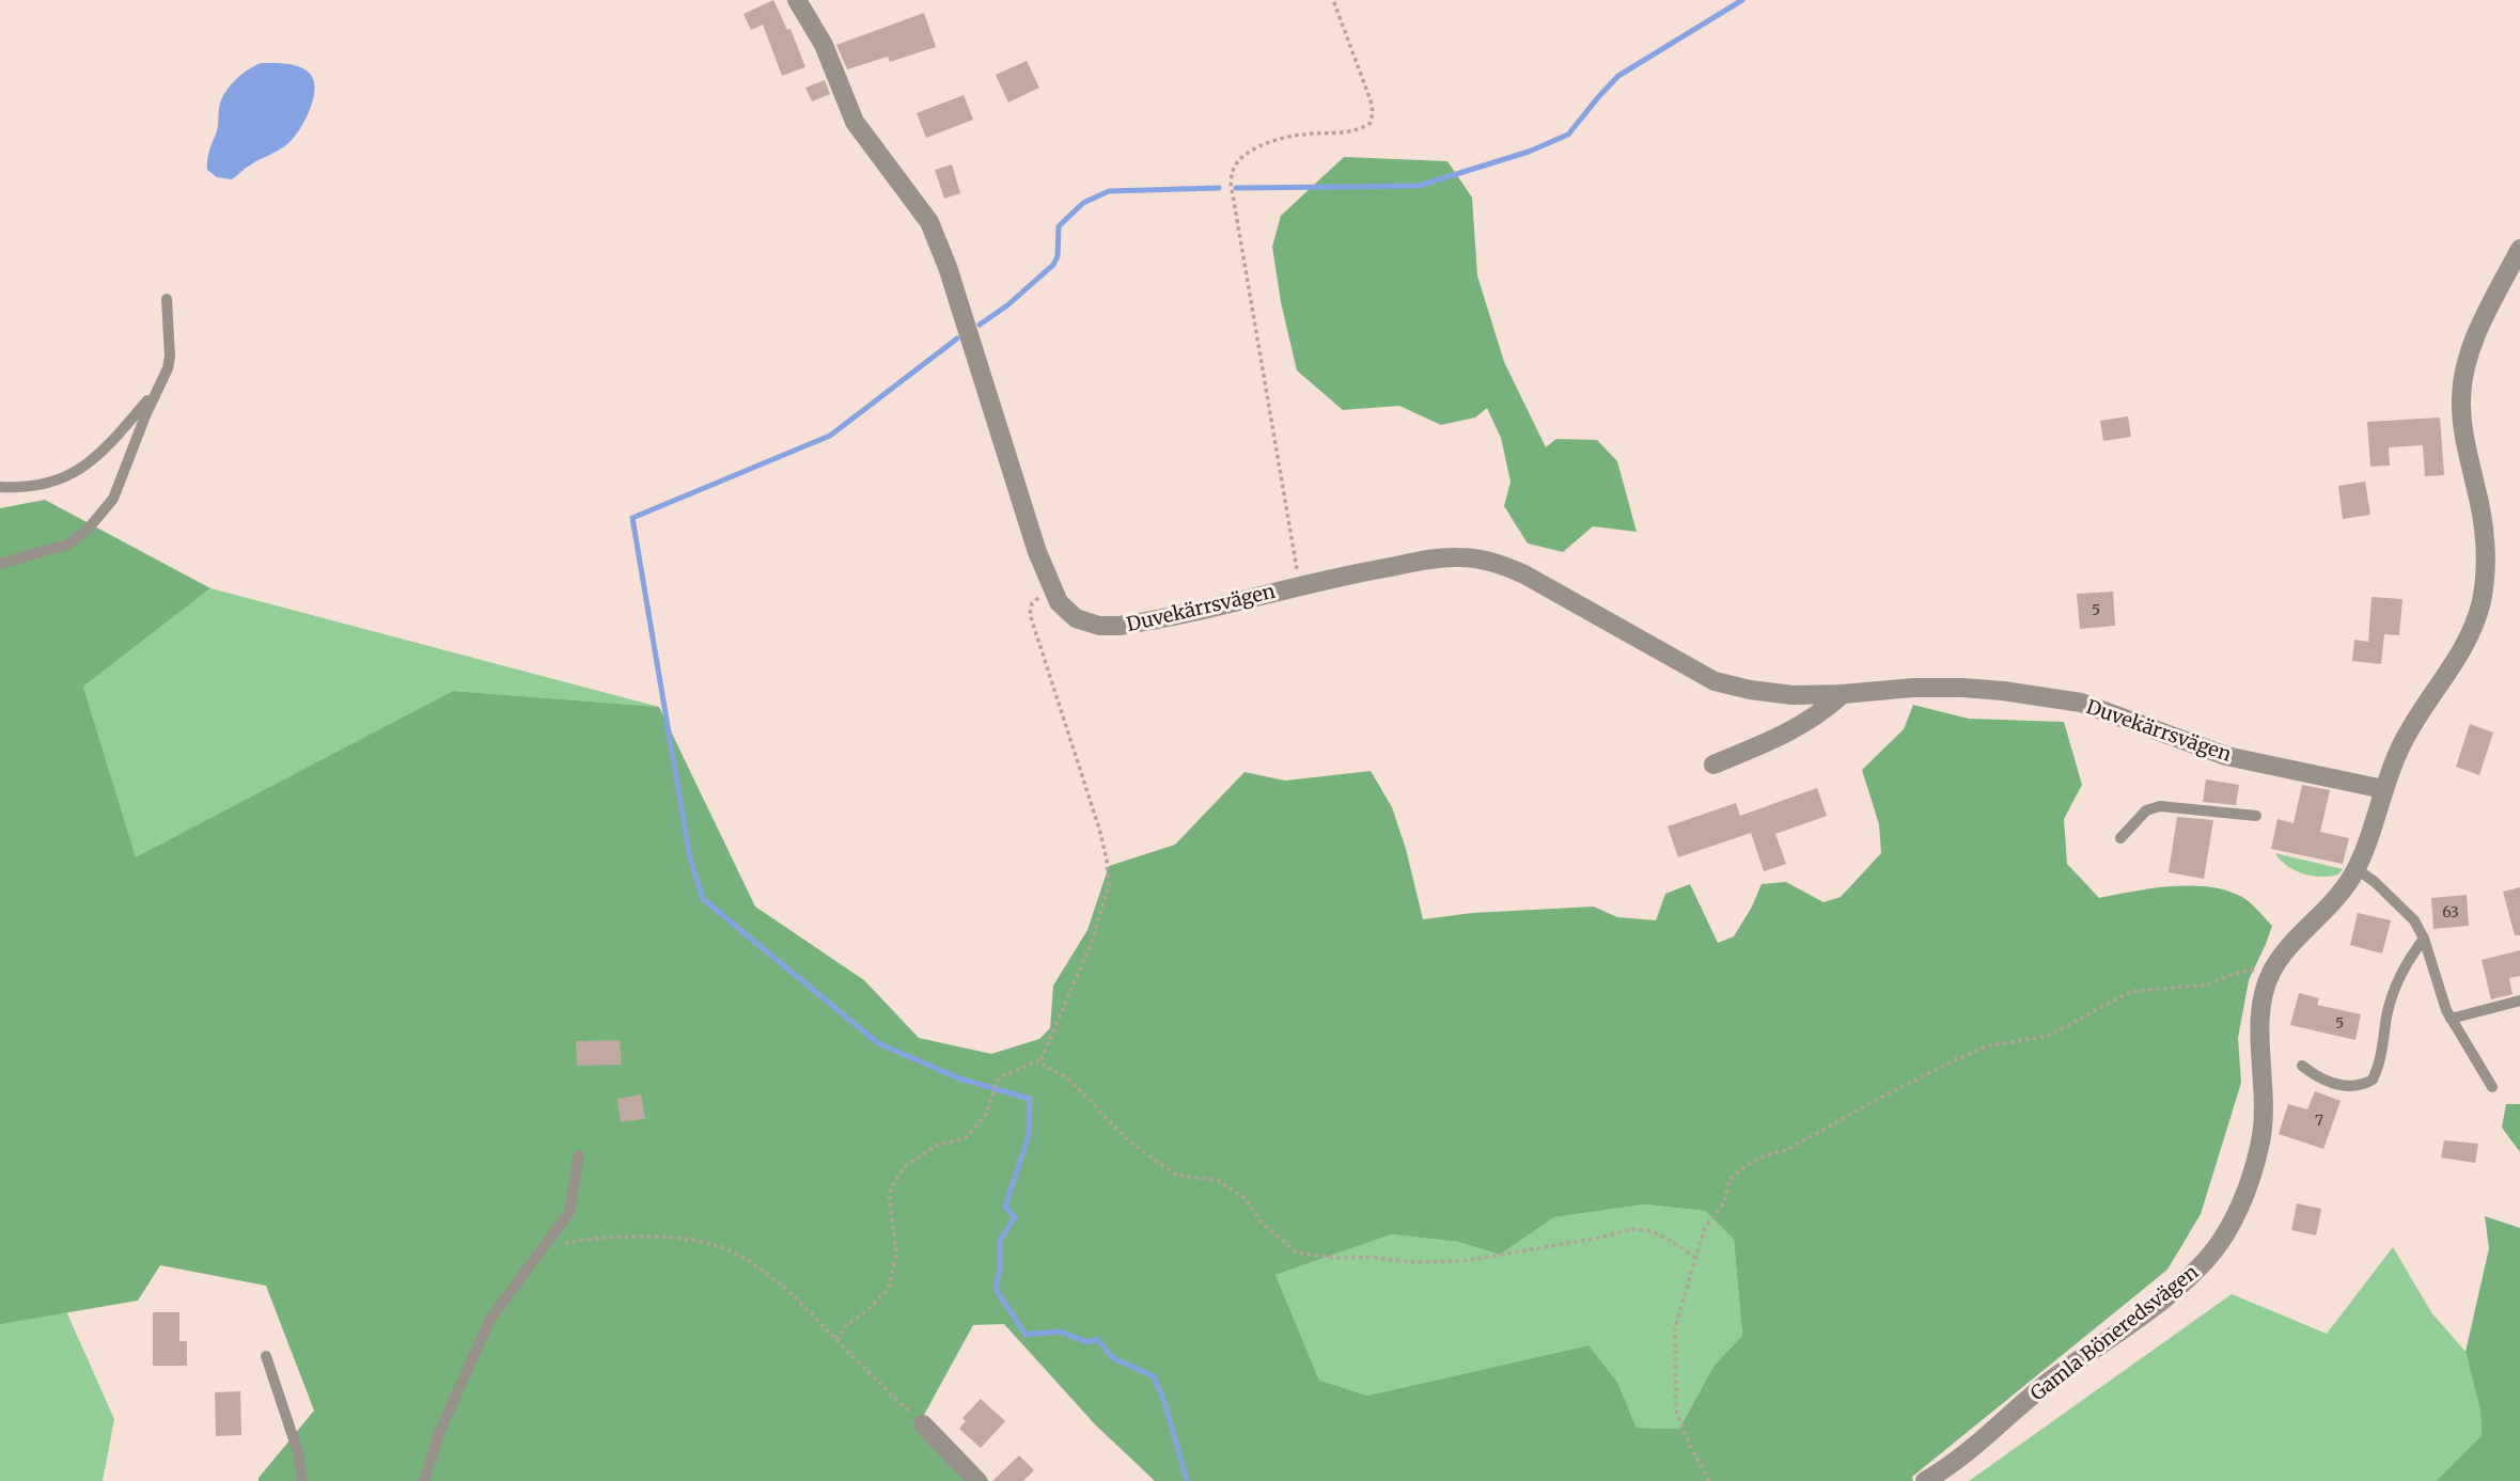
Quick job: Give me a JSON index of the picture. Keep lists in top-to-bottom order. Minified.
{"streets":{"street":["Duvekärrsvägen","Gamla Böneredsvägen"]},"crossings":[["Duvekärrsvägen","Gamla Böneredsvägen"]],"house_numbers":["5","63","5","7"]}
